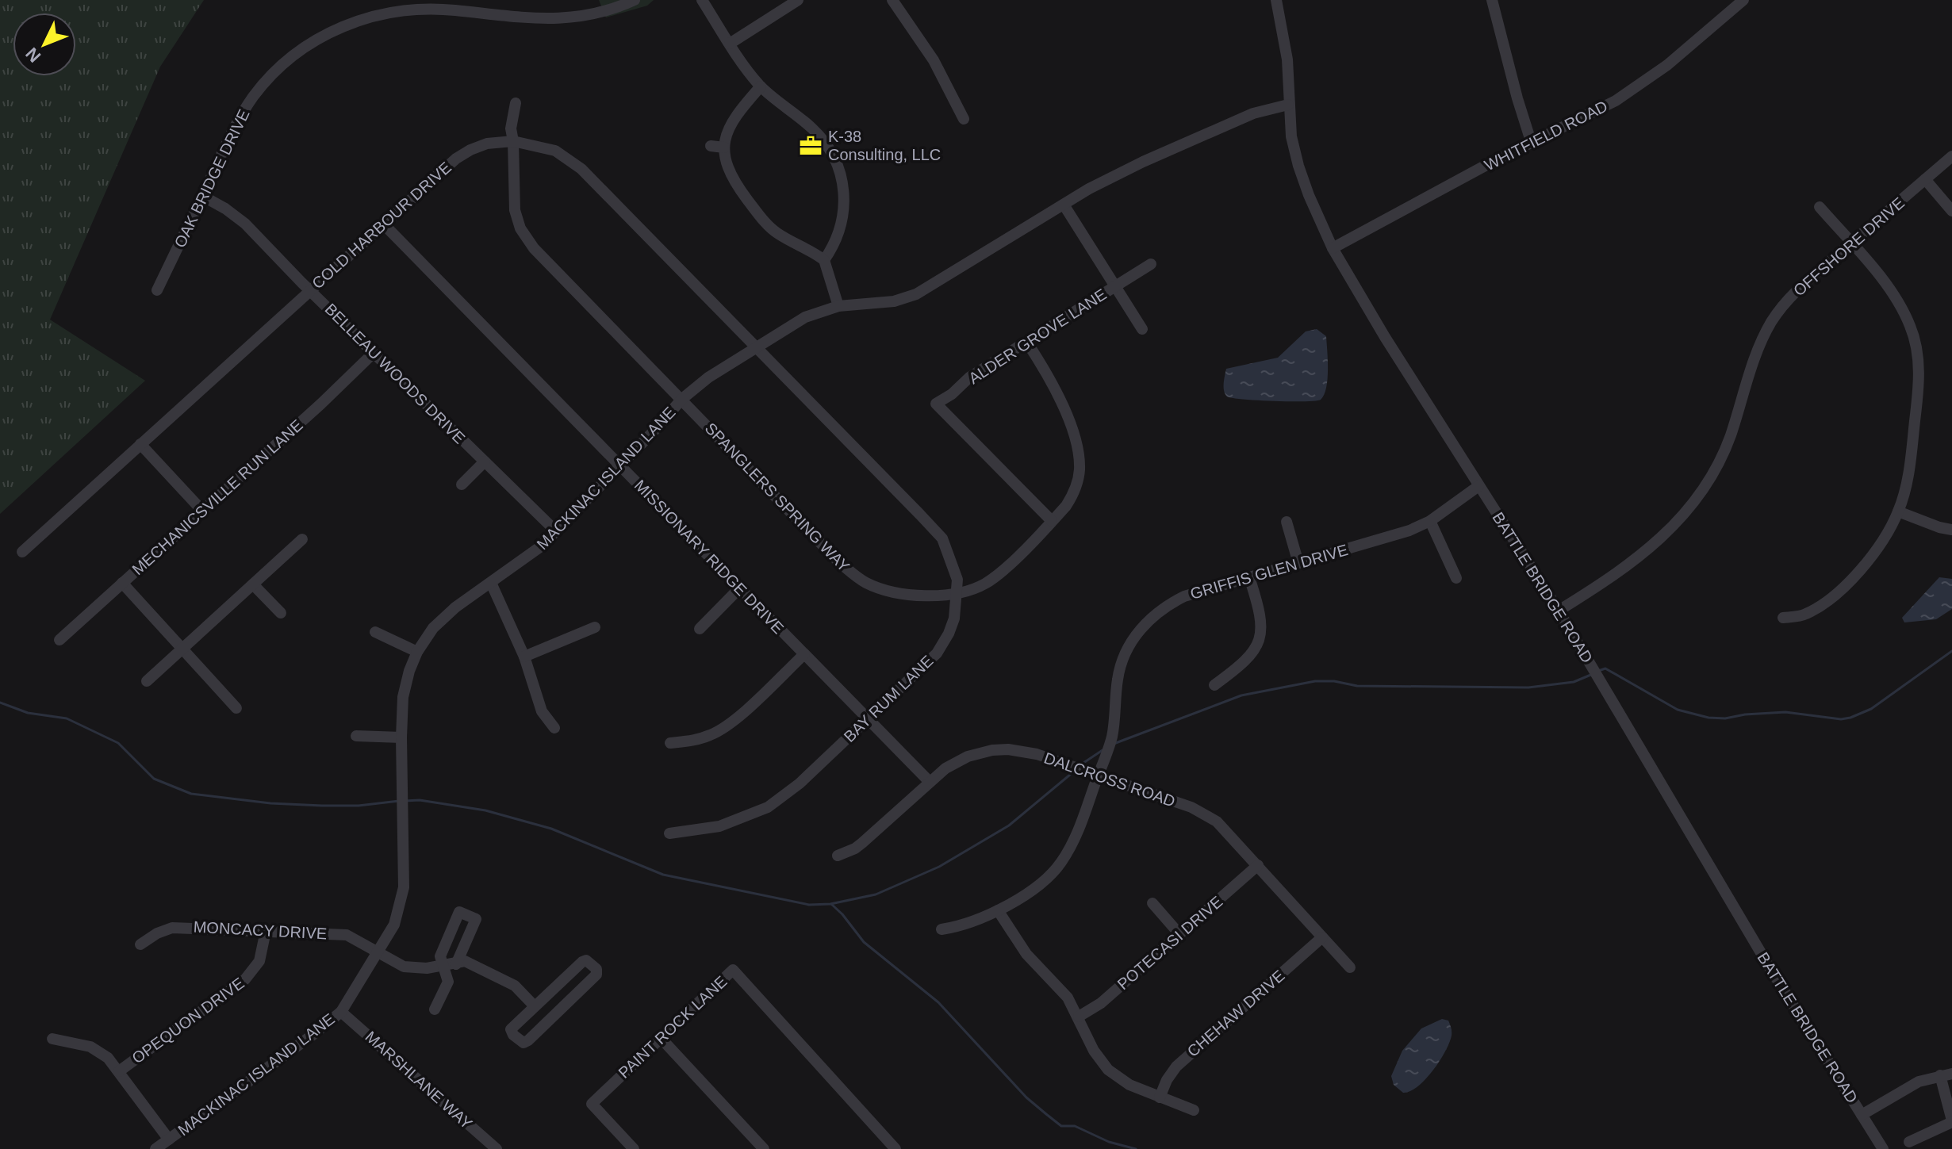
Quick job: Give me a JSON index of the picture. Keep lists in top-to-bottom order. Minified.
{"streets":{"street":["WHITFIELD ROAD","OAK BRIDGE DRIVE","COLD HARBOUR DRIVE","OFFSHORE DRIVE","ALDER GROVE LANE","BELLEAU WOODS DRIVE","MACKINAC ISLAND LANE","MECHANICSVILLE RUN LANE","SPANGLERS SPRING WAY","MISSIONARY RIDGE DRIVE","GRIFFIS GLEN DRIVE","BATTLE BRIDGE ROAD","BAY RUM LANE","DALCROSS ROAD","MONCACY DRIVE","POTECASI DRIVE","CHEHAW DRIVE","OPEQUON DRIVE","PAINT ROCK LANE","MARSHLANE WAY"]},"crossings":[["WHITFIELD ROAD","BATTLE BRIDGE ROAD"],["OAK BRIDGE DRIVE","BELLEAU WOODS DRIVE"],["COLD HARBOUR DRIVE","BELLEAU WOODS DRIVE"],["COLD HARBOUR DRIVE","MACKINAC ISLAND LANE"],["COLD HARBOUR DRIVE","SPANGLERS SPRING WAY"],["COLD HARBOUR DRIVE","MISSIONARY RIDGE DRIVE"],["COLD HARBOUR DRIVE","BAY RUM LANE"],["OFFSHORE DRIVE","BATTLE BRIDGE ROAD"],["ALDER GROVE LANE","SPANGLERS SPRING WAY"],["BELLEAU WOODS DRIVE","MACKINAC ISLAND LANE"],["BELLEAU WOODS DRIVE","MECHANICSVILLE RUN LANE"],["MACKINAC ISLAND LANE","SPANGLERS SPRING WAY"],["MACKINAC ISLAND LANE","MISSIONARY RIDGE DRIVE"],["MACKINAC ISLAND LANE","BATTLE BRIDGE ROAD"],["MACKINAC ISLAND LANE","BAY RUM LANE"],["MACKINAC ISLAND LANE","MONCACY DRIVE"],["MACKINAC ISLAND LANE","MARSHLANE WAY"],["SPANGLERS SPRING WAY","BAY RUM LANE"],["MISSIONARY RIDGE DRIVE","BAY RUM LANE"],["MISSIONARY RIDGE DRIVE","DALCROSS ROAD"],["GRIFFIS GLEN DRIVE","BATTLE BRIDGE ROAD"],["GRIFFIS GLEN DRIVE","DALCROSS ROAD"],["DALCROSS ROAD","POTECASI DRIVE"],["DALCROSS ROAD","CHEHAW DRIVE"],["MONCACY DRIVE","OPEQUON DRIVE"]],"places":{"office":["K-38 Consulting, LLC"]},"north":"bottom left"}
